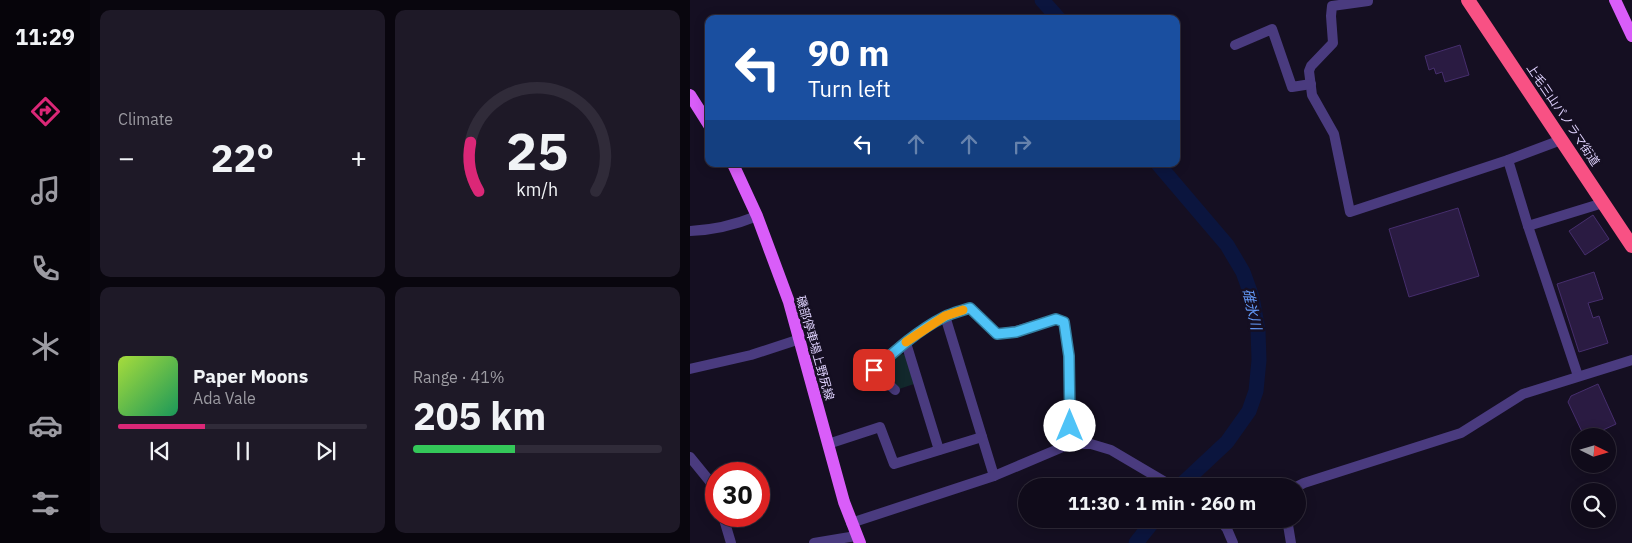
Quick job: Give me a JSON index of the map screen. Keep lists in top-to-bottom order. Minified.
{"streets":{"highway":["上毛三山パノラマ街道"],"main road":["磯部停車場上野尻線"]},"water":["碓氷川"],"north":"right","page":{"tabs":"11:29","tile":["Climate",["Range · 41%","205 km"]],"turn":["90 m","Turn left"],"heat":["−","22°","+"],"song":["Paper Moons","Ada Vale"],"limit":"30","trip":"11:30 · 1 min · 260 m","gauge":["25","km/h"]}}
